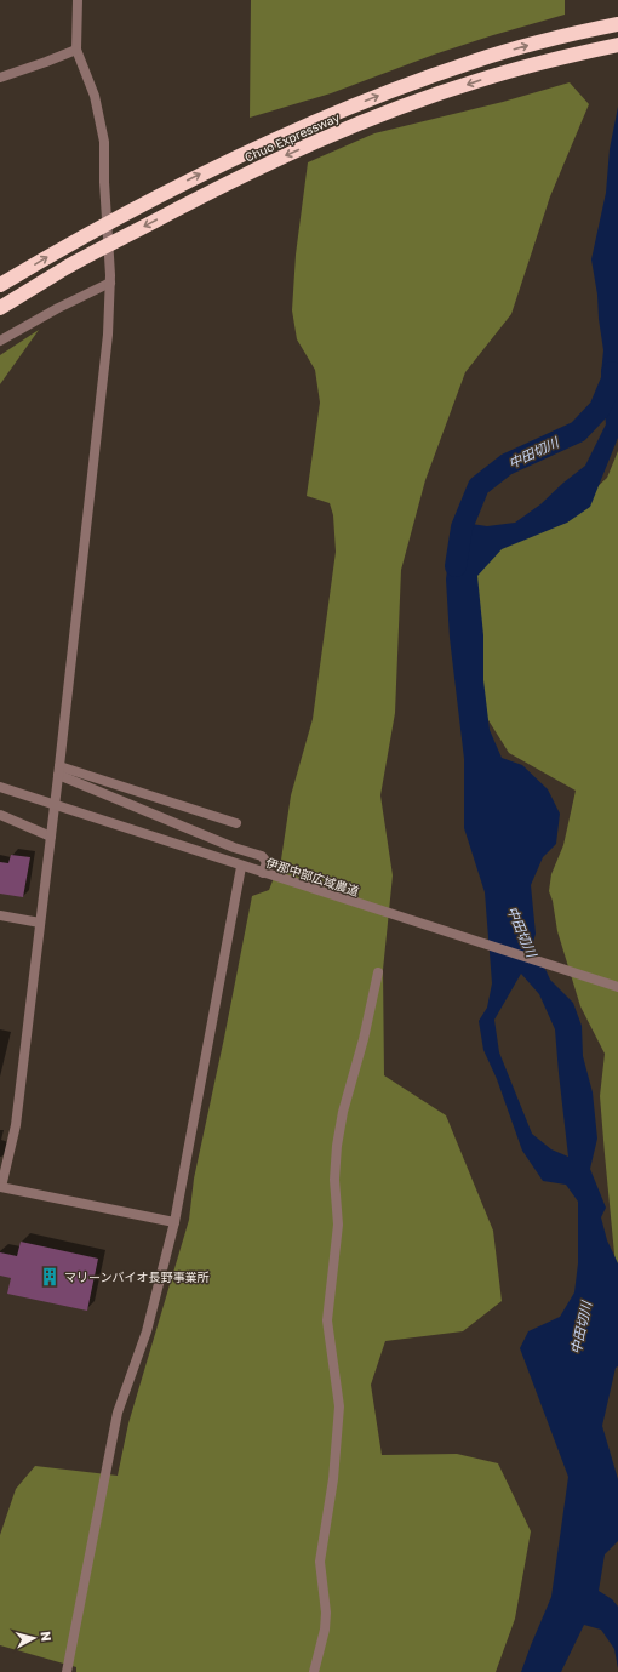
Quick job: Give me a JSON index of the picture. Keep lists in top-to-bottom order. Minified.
{"streets":{"highway":["Chuo Expressway"],"street":["伊那中部広域農道"]},"water":["中田切川"],"places":{"building":["マリーンバイオ長野事業所"]},"north":"right"}
